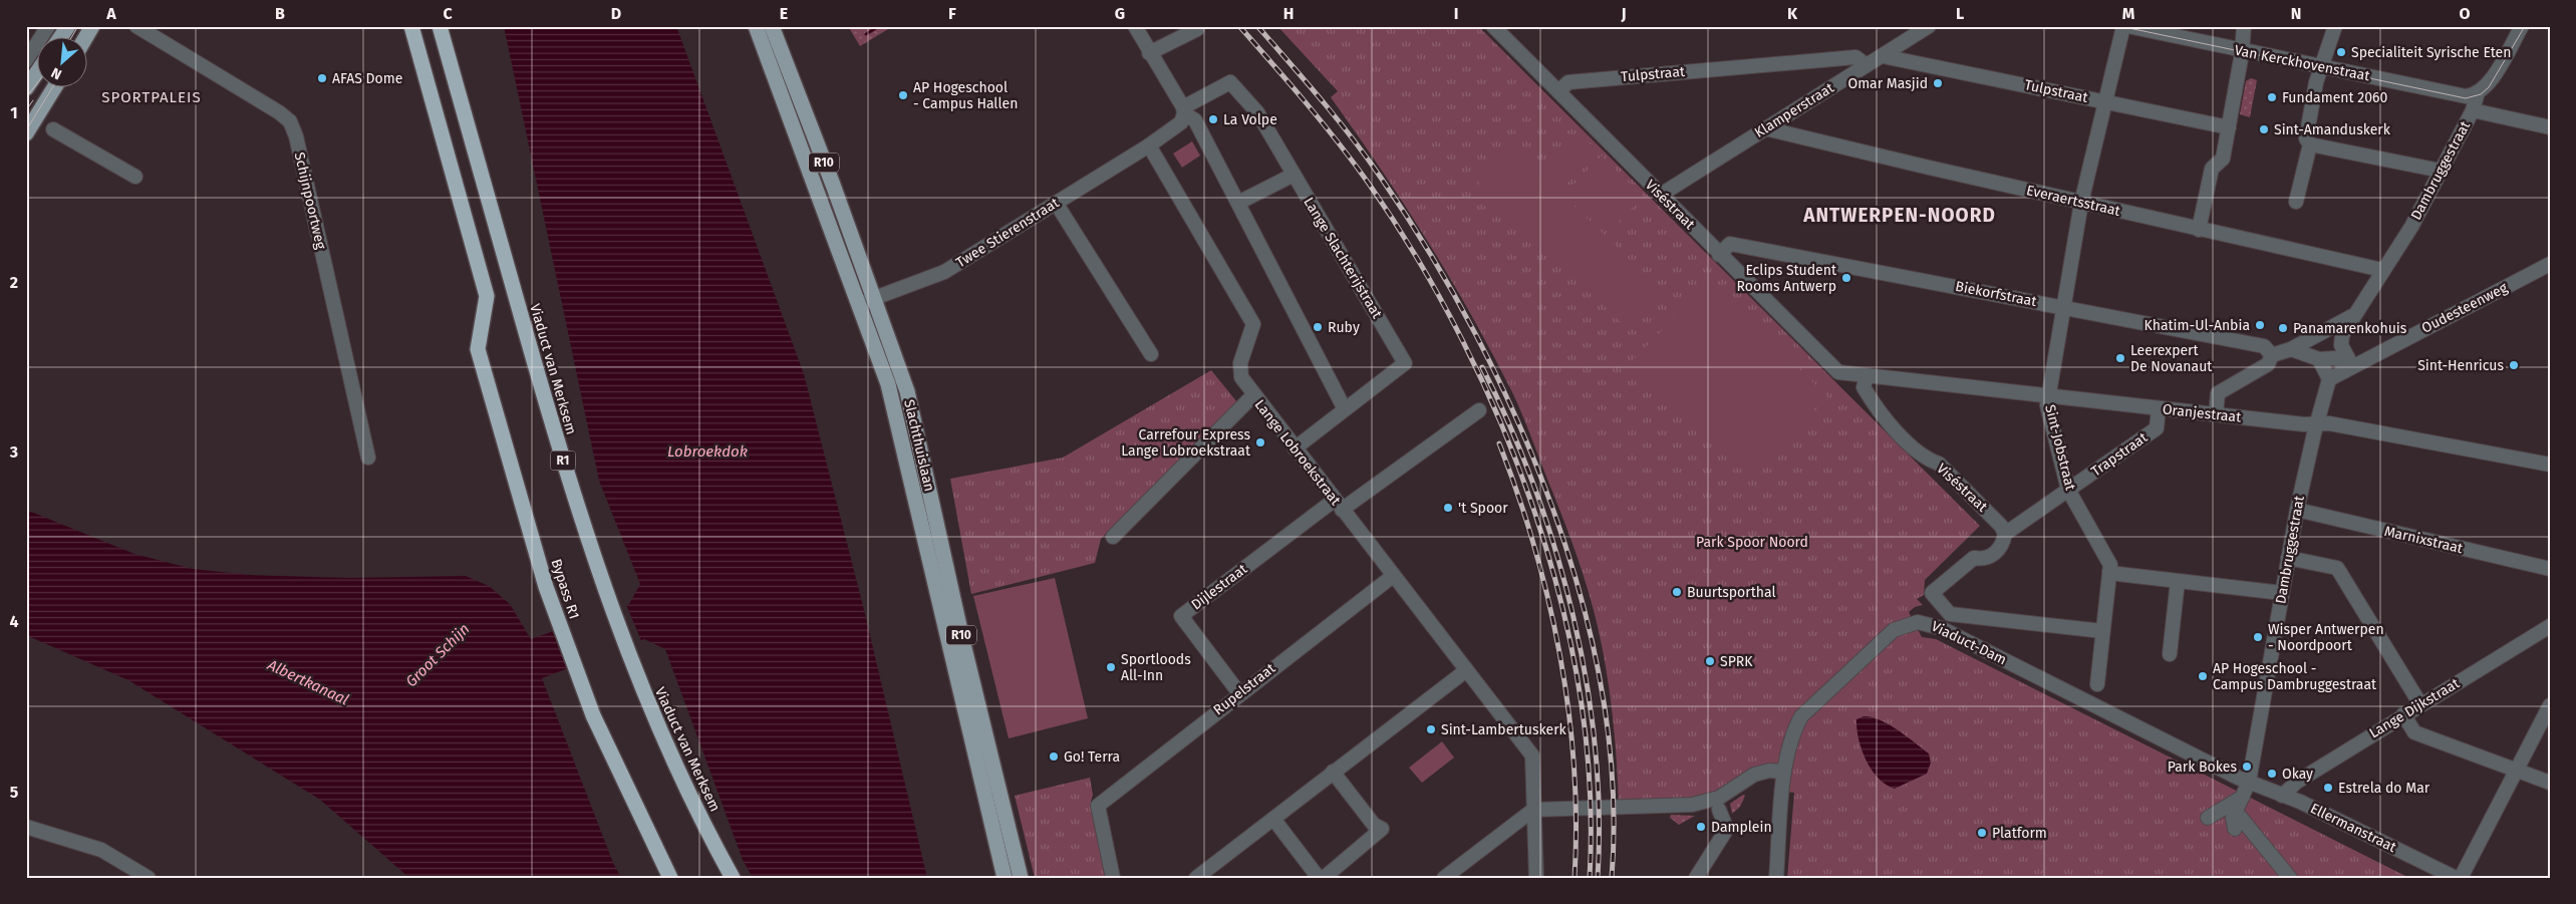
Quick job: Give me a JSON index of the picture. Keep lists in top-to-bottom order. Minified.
{"streets":{"highway":["Viaduct van Merksem","R1","Bypass R1"],"main road":["R10","Slachthuislaan"],"street":["Van Kerckhovenstraat","Tulpstraat","Klamperstraat","Dambruggestraat","Schijnpoortweg","Everaertsstraat","Viséstraat","Twee Stierenstraat","Lange Slachterijstraat","Biekorfstraat","Oudesteenweg","Oranjestraat","Sint-Jobstraat","Lange Lobroekstraat","Trapstraat","Marnixstraat","Dijlestraat","Viaduct-Dam","Rupelstraat","Lange Dijkstraat","Ellermanstraat"]},"crossings":[["Van Kerckhovenstraat","Dambruggestraat"],["Tulpstraat","Klamperstraat"],["Tulpstraat","Viséstraat"],["Tulpstraat","Sint-Jobstraat"],["Klamperstraat","Everaertsstraat"],["Klamperstraat","Viséstraat"],["Dambruggestraat","Everaertsstraat"],["Dambruggestraat","Oudesteenweg"],["Dambruggestraat","Oranjestraat"],["Dambruggestraat","Marnixstraat"],["Dambruggestraat","Viaduct-Dam"],["Dambruggestraat","Ellermanstraat"],["Everaertsstraat","Sint-Jobstraat"],["Viséstraat","Biekorfstraat"],["Viséstraat","Oranjestraat"],["Viséstraat","Trapstraat"],["Twee Stierenstraat","Slachthuislaan"],["Twee Stierenstraat","Lange Lobroekstraat"],["Lange Slachterijstraat","Lange Lobroekstraat"],["Biekorfstraat","Sint-Jobstraat"],["Oranjestraat","Sint-Jobstraat"],["Oranjestraat","Trapstraat"],["Sint-Jobstraat","Trapstraat"],["Lange Lobroekstraat","Dijlestraat"],["Lange Lobroekstraat","Rupelstraat"],["Dijlestraat","Rupelstraat"],["Viaduct-Dam","Ellermanstraat"],["Lange Dijkstraat","Ellermanstraat"]],"districts":["SPORTPALEIS","ANTWERPEN-NOORD"],"water":["Lobroekdok","Groot Schijn","Albertkanaal"],"parks":["Park Spoor Noord"],"places":["Specialiteit Syrische Eten","AFAS Dome","Omar Masjid","AP Hogeschool - Campus Hallen","Fundament 2060","La Volpe","Sint-Amanduskerk","Eclips Student Rooms Antwerp","Khatim-Ul-Anbia","Ruby","Panamarenkohuis","Leerexpert De Novanaut","Sint-Henricus","Carrefour Express Lange Lobroekstraat","'t Spoor","Buurtsporthal","Wisper Antwerpen - Noordpoort","SPRK","Sportloods All-Inn","AP Hogeschool - Campus Dambruggestraat","Sint-Lambertuskerk","Go! Terra","Park Bokes","Okay","Estrela do Mar","Damplein","Platform"],"north":"bottom left","grid":{"columns":["A","B","C","D","E","F","G","H","I","J","K","L","M","N","O"],"rows":["1","2","3","4","5"]}}
